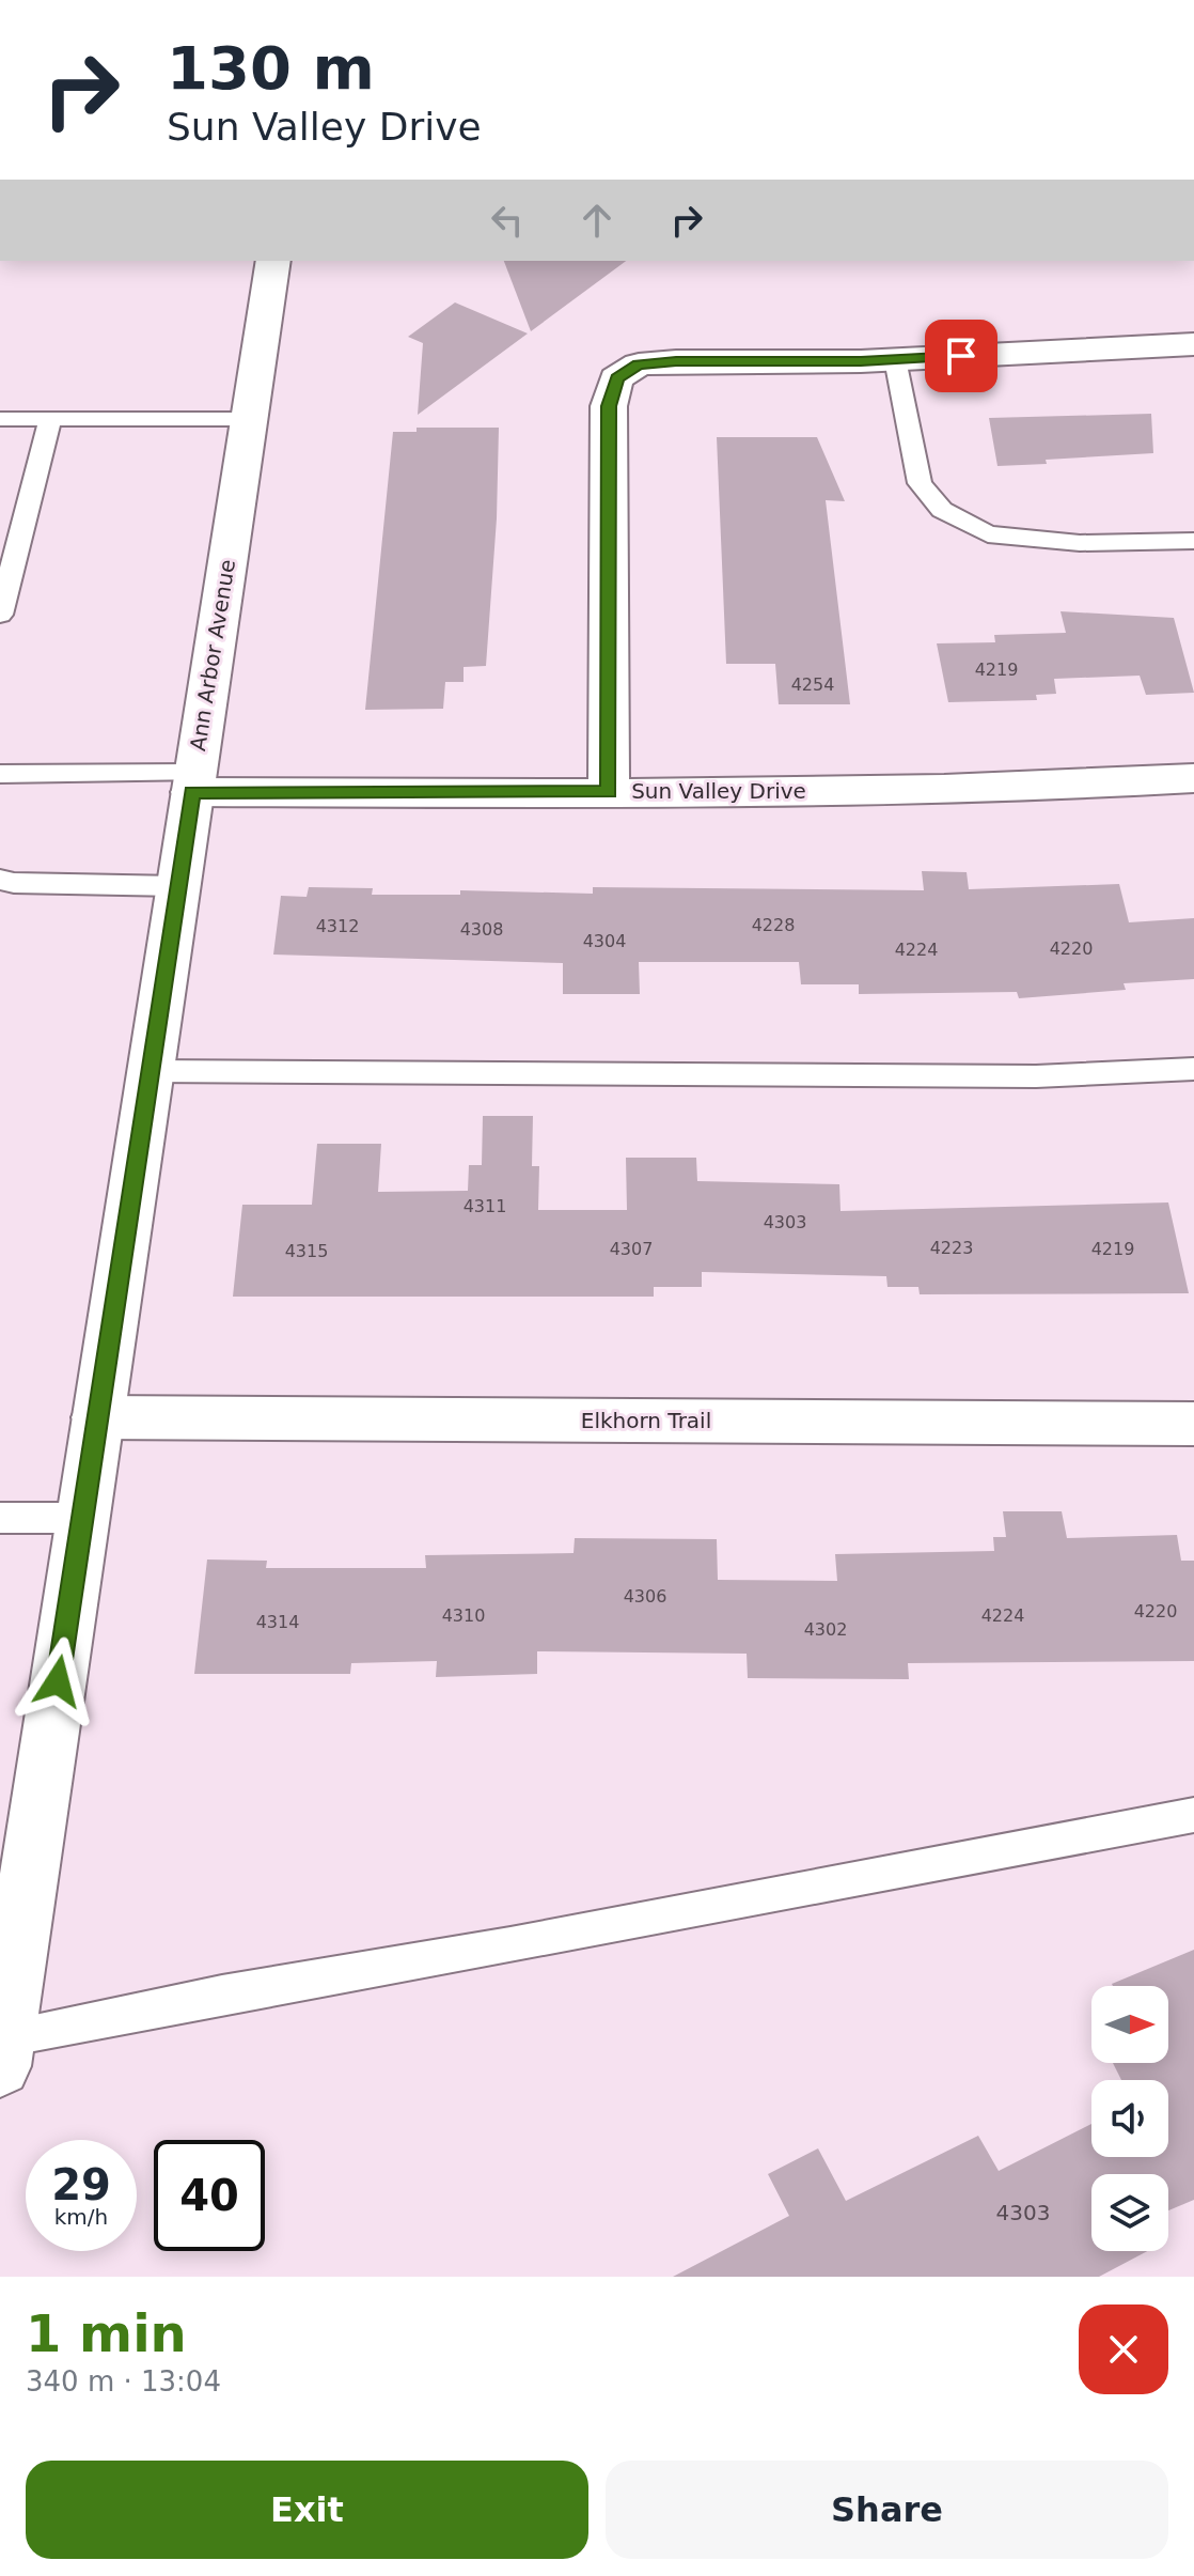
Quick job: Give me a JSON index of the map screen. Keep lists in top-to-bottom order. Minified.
{"streets":{"street":["Ann Arbor Avenue","Sun Valley Drive","Elkhorn Trail"]},"crossings":[["Ann Arbor Avenue","Sun Valley Drive"],["Ann Arbor Avenue","Elkhorn Trail"]],"house_numbers":["4219","4254","4228","4312","4308","4304","4220","4224","4311","4303","4223","4307","4219","4315","4306","4220","4310","4224","4314","4302","4303"],"north":"right","page":{"turn":["130 m","Sun Valley Drive"],"speed":"29 km/h","limit":"40","heading":["1 min","340 m · 13:04"],"buttons":["Exit","Share"]}}
